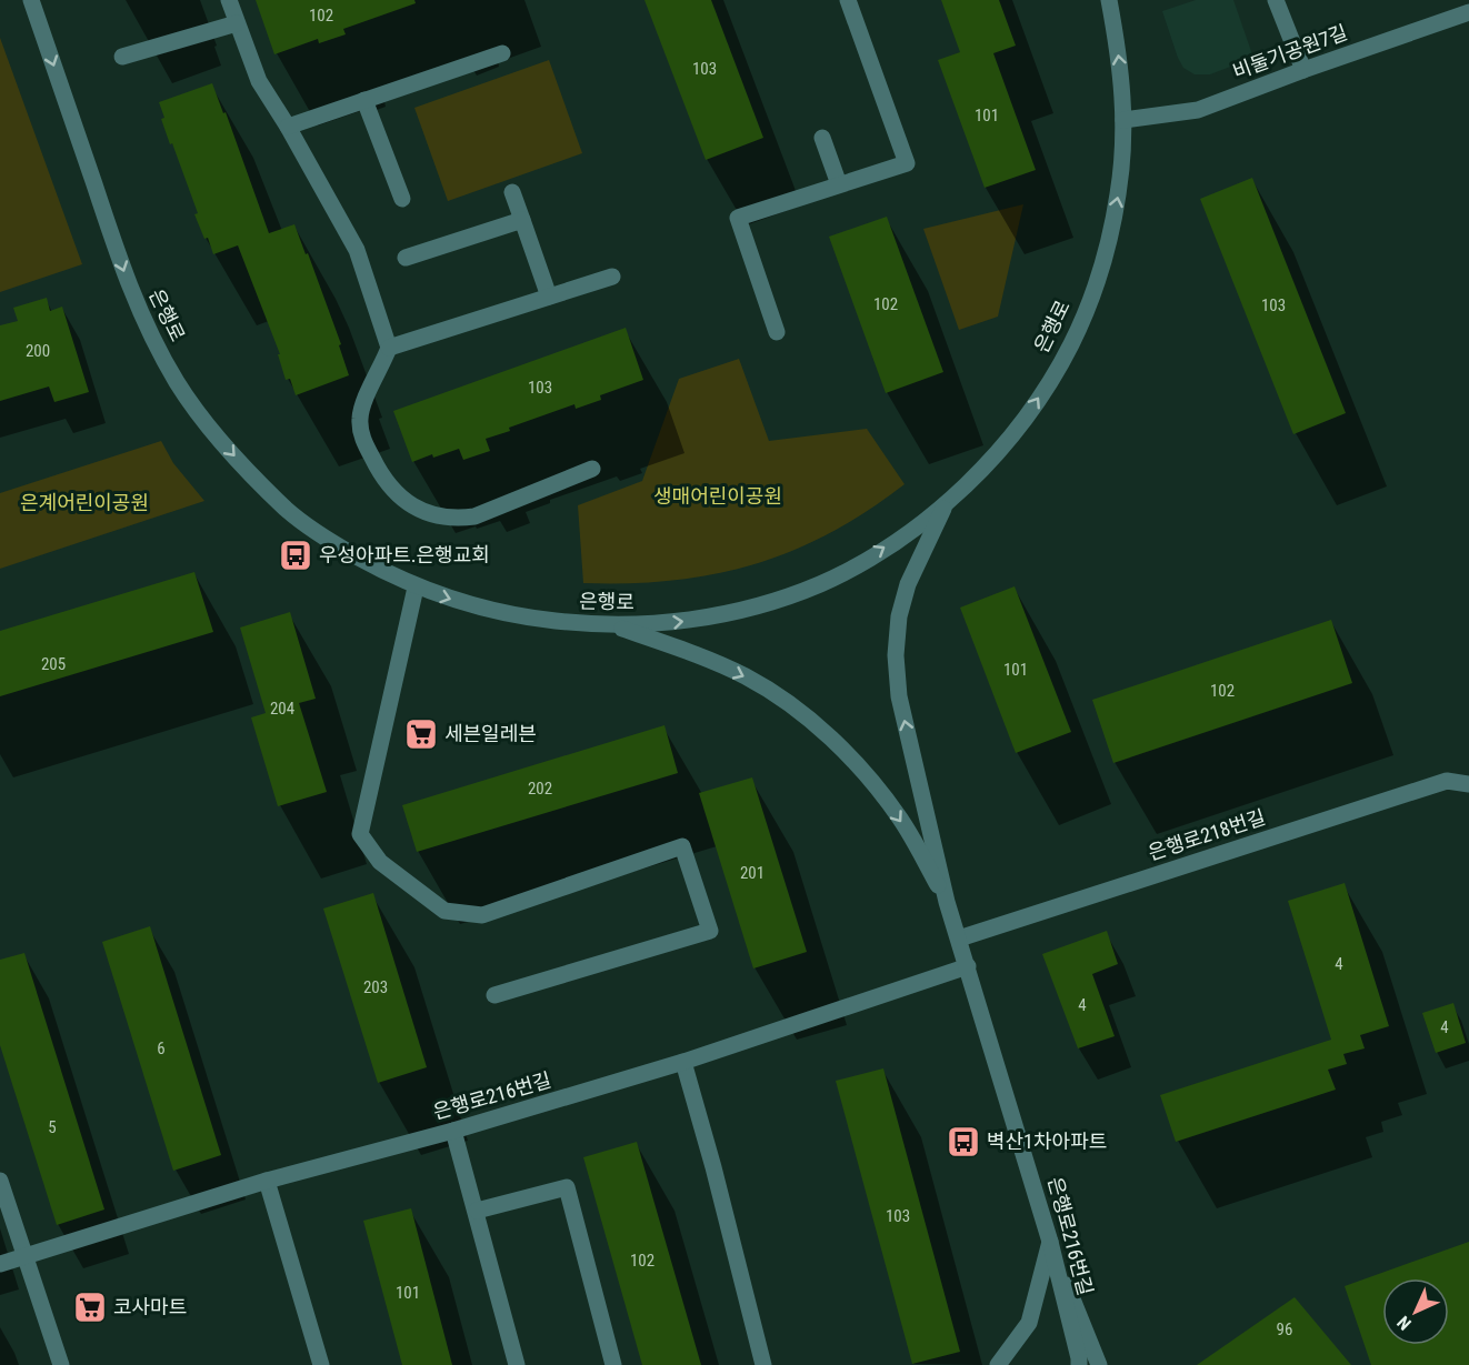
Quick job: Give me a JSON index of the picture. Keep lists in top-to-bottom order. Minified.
{"streets":{"street":["비둘기공원7길","은행로","은행로218번길","은행로216번길"]},"crossings":[["비둘기공원7길","은행로"],["은행로218번길","은행로216번길"]],"parks":["생매어린이공원","은계어린이공원"],"places":{"bus stop":["우성아파트.은행교회","벽산1차아파트"],"supermarket":["세븐일레븐","코사마트"]},"house_numbers":["102","103","101","102","103","200","103","205","101","102","204","202","201","4","203","4","4","6","5","103","102","101","96"],"north":"bottom left"}
